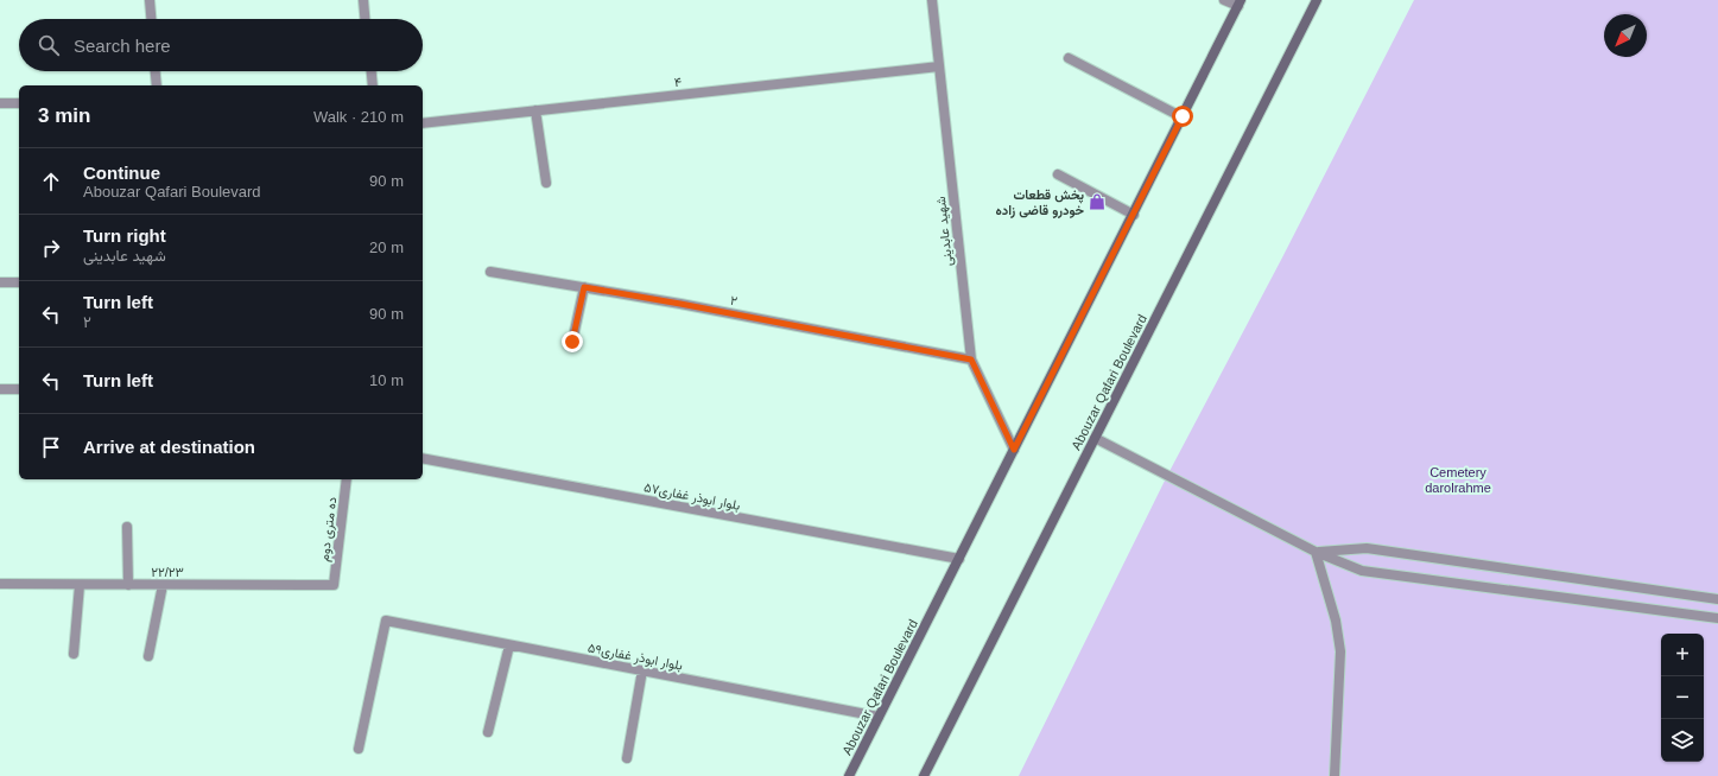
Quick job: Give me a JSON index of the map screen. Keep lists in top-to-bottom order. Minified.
{"streets":{"main road":["Abouzar Qafari Boulevard"],"street":["۴","شهید عابدینی","۲","بلوار ابوذر غفاری۵۷","ده متری دوم","۲۲/۲۳","بلوار ابوذر غفاری۵۹"]},"crossings":[["۴","شهید عابدینی"],["شهید عابدینی","۲"],["شهید عابدینی","Abouzar Qafari Boulevard"],["Abouzar Qafari Boulevard","بلوار ابوذر غفاری۵۷"],["Abouzar Qafari Boulevard","بلوار ابوذر غفاری۵۹"],["ده متری دوم","۲۲/۲۳"]],"parks":["Cemetery darolrahme"],"places":{"shop":["پخش قطعات خودرو قاضی زاده"]},"north":"bottom left","page":{"search":"Search here","heading":["3 min","Walk · 210 m"],"list":[["Continue","Abouzar Qafari Boulevard","90 m"],["Turn right","شهید عابدینی","20 m"],["Turn left","۲","90 m"],["Turn left","10 m"],"Arrive at destination"],"map_buttons":["+","−"]}}
